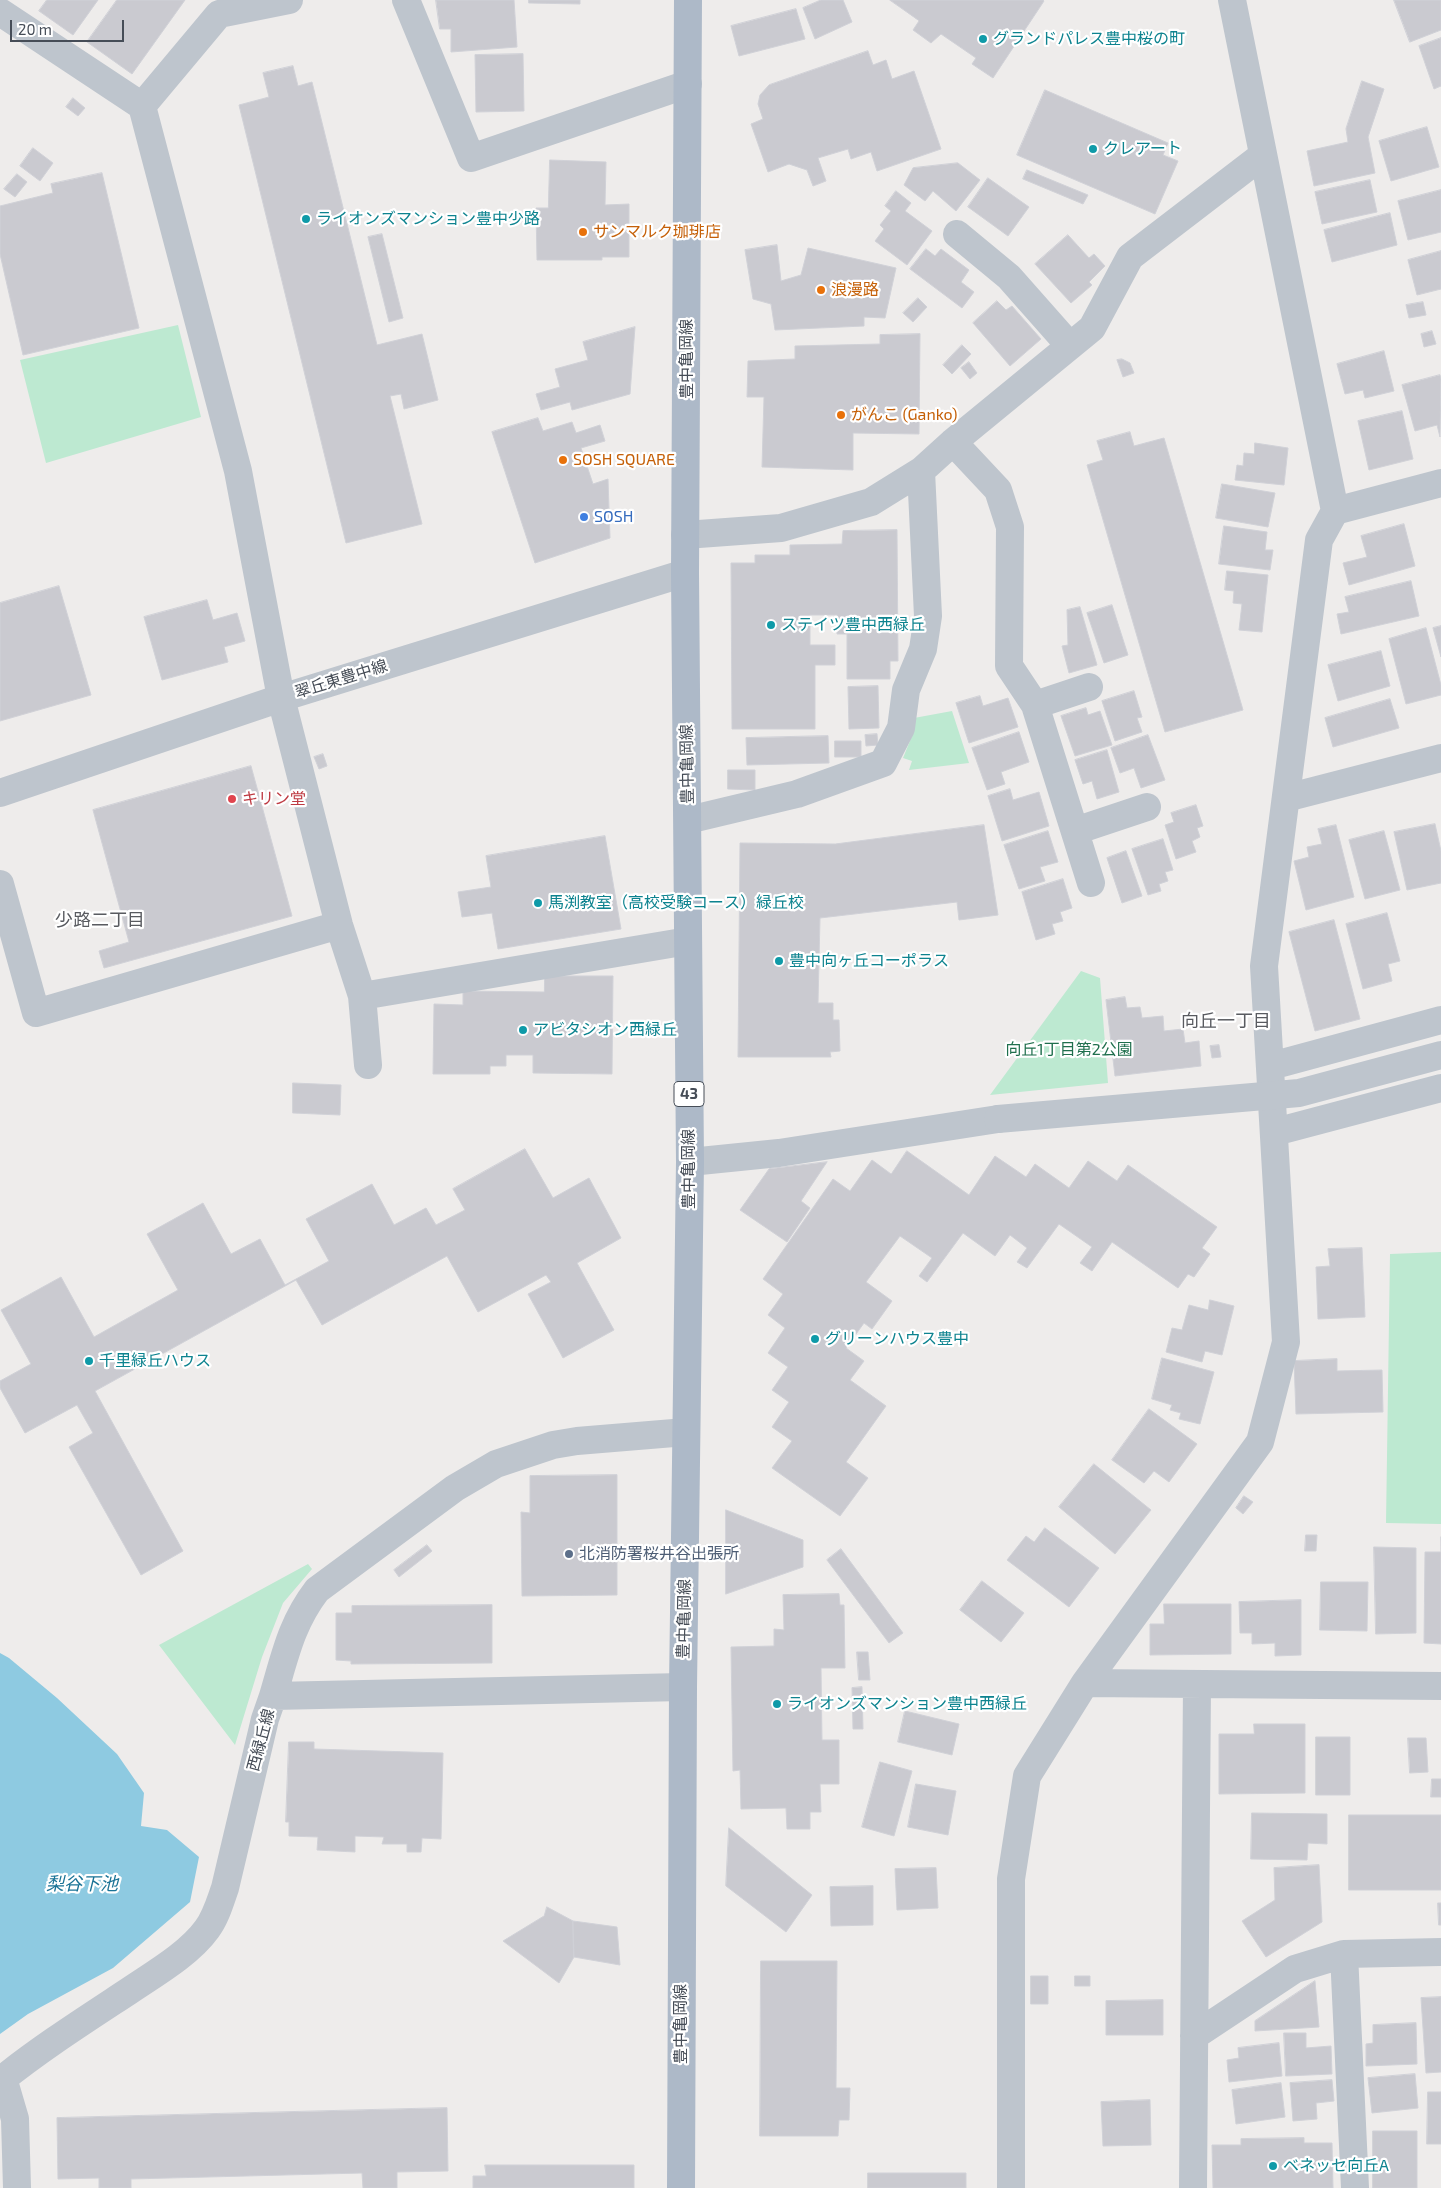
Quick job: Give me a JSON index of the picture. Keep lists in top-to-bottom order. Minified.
{"streets":{"main road":["豊中亀岡線","43"],"street":["翠丘東豊中線","西緑丘線"]},"crossings":[["豊中亀岡線","翠丘東豊中線"],["豊中亀岡線","西緑丘線"]],"districts":["少路二丁目","向丘一丁目"],"water":["梨谷下池"],"parks":["向丘1丁目第2公園"],"places":["グランドパレス豊中桜の町","クレアート","ライオンズマンション豊中少路","サンマルク珈琲店","浪漫路","がんこ (Ganko)","SOSH SQUARE","SOSH","ステイツ豊中西緑丘","キリン堂","馬渕教室（高校受験コース）緑丘校","豊中向ヶ丘コーポラス","アビタシオン西緑丘","グリーンハウス豊中","千里緑丘ハウス","北消防署桜井谷出張所","ライオンズマンション豊中西緑丘","ベネッセ向丘A"],"scale_bar":"20 m"}
